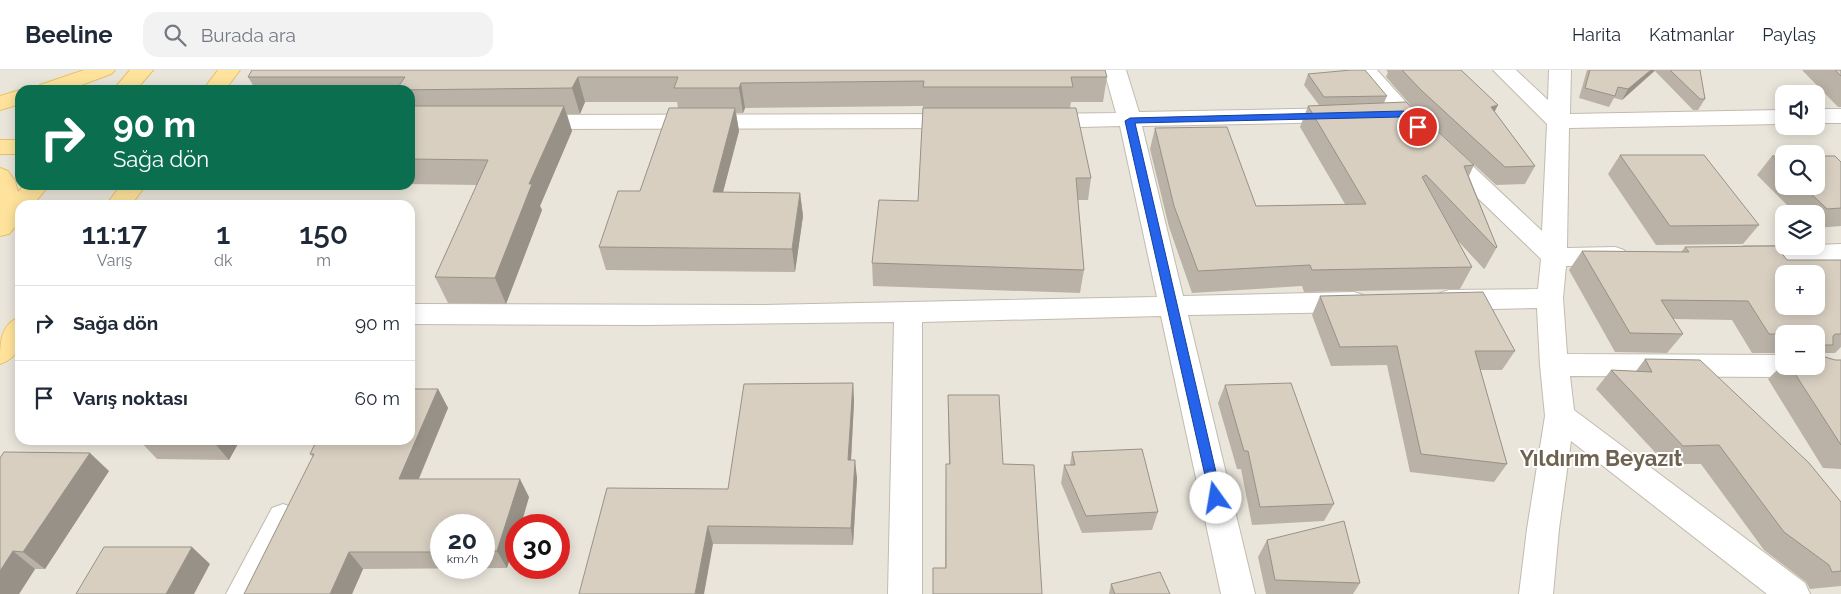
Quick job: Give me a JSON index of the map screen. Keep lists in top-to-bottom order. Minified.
{"districts":["Yıldırım Beyazıt"],"page":{"header":"Beeline","search":"Burada ara","nav":["Harita","Katmanlar","Paylaş"],"map_buttons":["+","−"],"turn":["90 m","Sağa dön"],"eta":["11:17","Varış","1","dk","150","m"],"list":[{"name":"Sağa dön","value":"90 m"},{"name":"Varış noktası","value":"60 m"}],"speed":"20 km/h","limit":"30"}}
